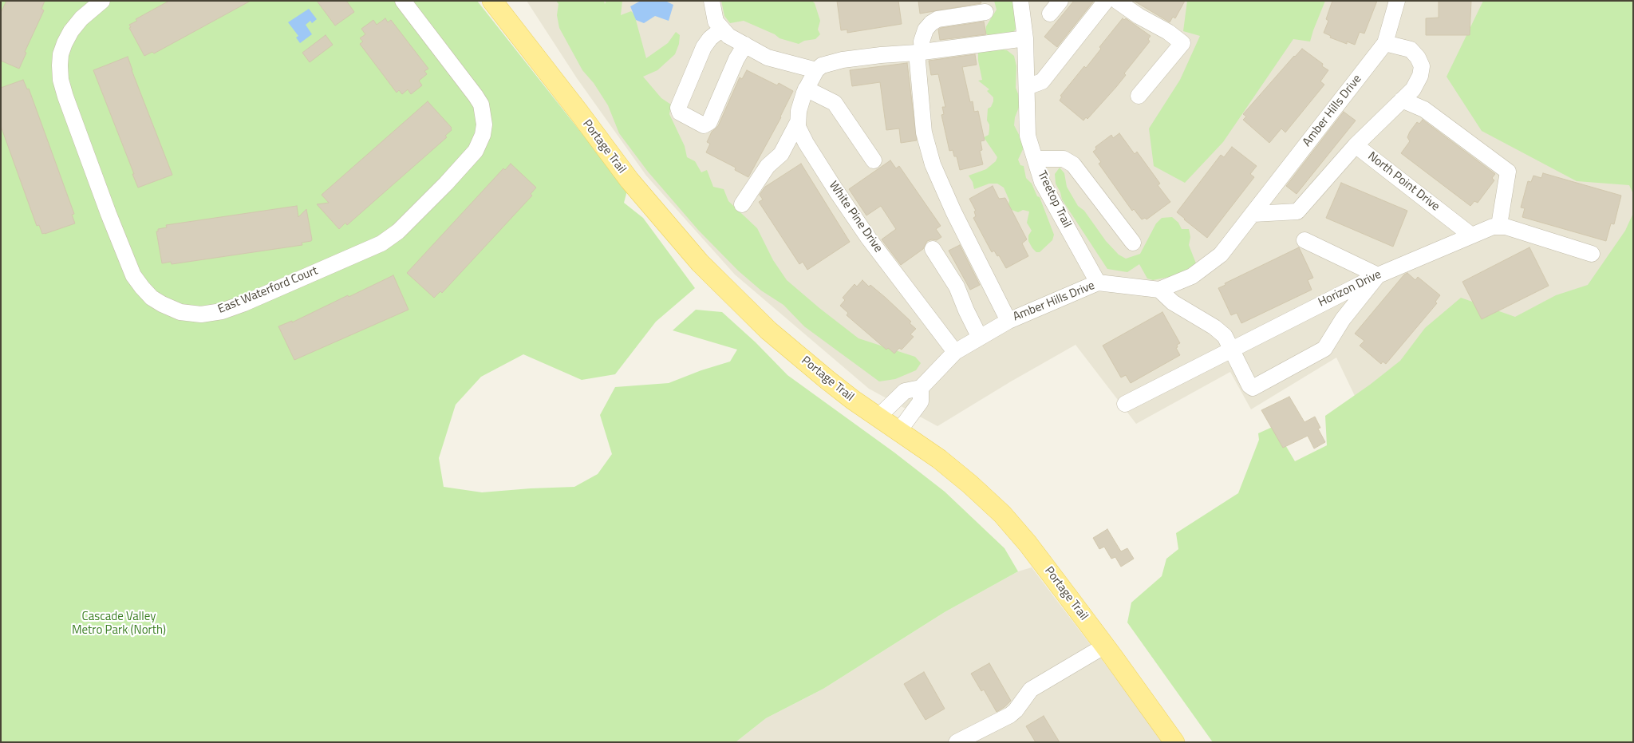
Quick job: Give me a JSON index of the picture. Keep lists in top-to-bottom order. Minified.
{"streets":{"main road":["Portage Trail"],"street":["Amber Hills Drive","North Point Drive","Treetop Trail","White Pine Drive","Horizon Drive","East Waterford Court"]},"crossings":[["Amber Hills Drive","Portage Trail"],["Amber Hills Drive","North Point Drive"],["Amber Hills Drive","Treetop Trail"],["Amber Hills Drive","White Pine Drive"],["North Point Drive","Horizon Drive"]],"parks":["Cascade Valley Metro Park (North)"]}
